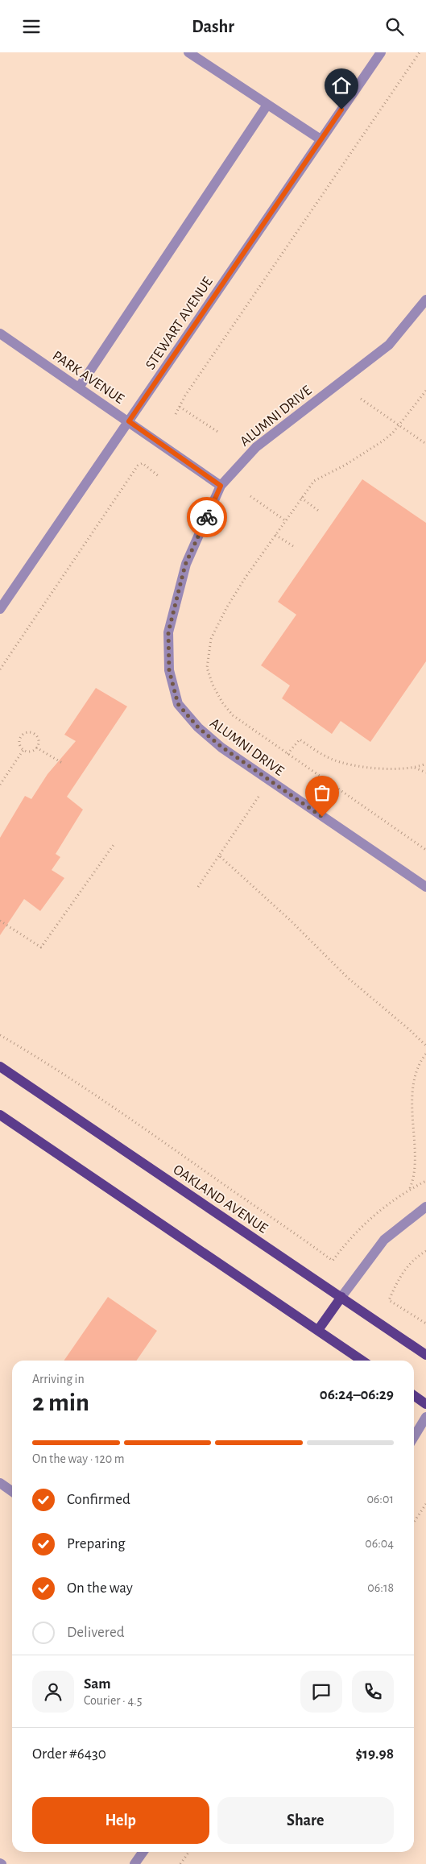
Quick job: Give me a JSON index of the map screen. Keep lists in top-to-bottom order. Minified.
{"streets":{"main road":["OAKLAND AVENUE"],"street":["STEWART AVENUE","PARK AVENUE","ALUMNI DRIVE"]},"crossings":[["STEWART AVENUE","PARK AVENUE"],["PARK AVENUE","ALUMNI DRIVE"]],"page":{"header":"Dashr","heading":["2 min","Arriving in","06:24–06:29"],"panel":["Sam","Courier · 4.5","Order #6430","$19.98"],"bar":"On the way · 120 m","list":[["Confirmed","06:01"],["Preparing","06:04"],["On the way","06:18"],"Delivered"],"buttons":["Help","Share"]}}
